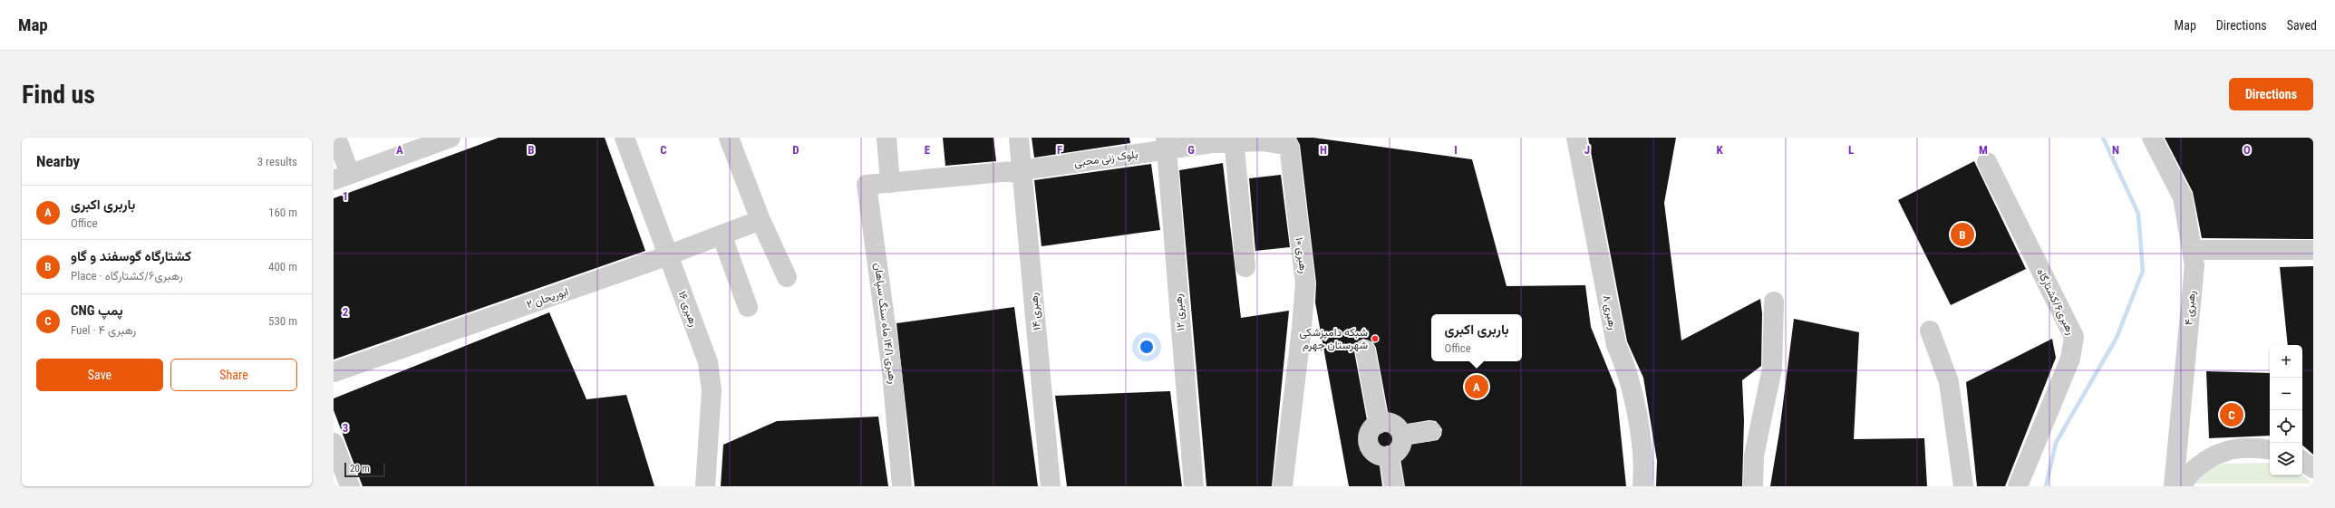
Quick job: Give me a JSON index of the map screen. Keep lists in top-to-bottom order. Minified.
{"streets":{"street":["بلوک زنی محبی","رهبری ۱۰","ابوریحان ۲","رهبری۶/کشتارگاه","رهبری ۴","رهبری ۱۶","رهبری ۱۴","رهبری ۱۲","رهبری ۸","رهبری ۱۴/۱ ماه سنگ سپاهان"]},"crossings":[["بلوک زنی محبی","رهبری ۱۰"],["بلوک زنی محبی","رهبری ۱۴"],["بلوک زنی محبی","رهبری ۱۲"],["بلوک زنی محبی","رهبری ۱۴/۱ ماه سنگ سپاهان"],["رهبری ۱۰","رهبری ۱۲"],["ابوریحان ۲","رهبری ۱۶"],["رهبری ۱۴","رهبری ۱۴/۱ ماه سنگ سپاهان"]],"places":["شبکه دامپزشکی شهرستان جهرم"],"scale_bar":"20 m","page":{"header":"Map","nav":["Map","Directions","Saved"],"buttons":["Directions",["Save","Share"]],"title":"Find us","heading":["Nearby","3 results"],"list":[{"mark":"A","name":"باربری اکبری","note":"Office","value":"160 m"},{"mark":"B","name":"کشتارگاه گوسفند و گاو","note":"Place · رهبری۶/کشتارگاه","value":"400 m"},{"mark":"C","name":"CNG پمپ","note":"Fuel · رهبری ۴","value":"530 m"}],"pins":["B","A","C"],"popup":["باربری اکبری","Office"],"map_buttons":["+","−"],"scale":"20 m"},"grid":{"columns":["A","B","C","D","E","F","G","H","I","J","K","L","M","N","O"],"rows":["1","2","3"]}}
